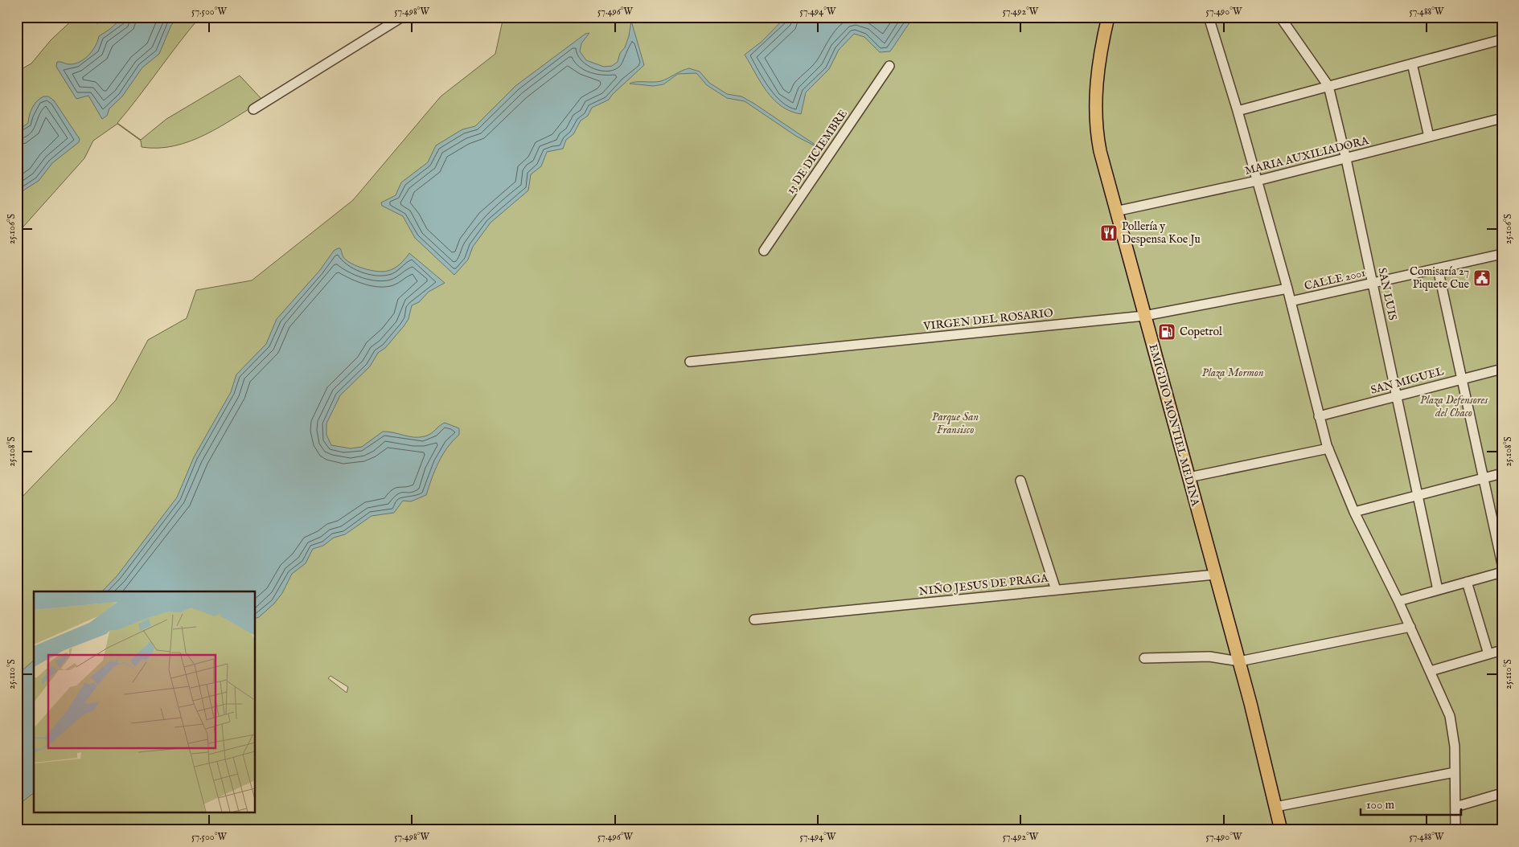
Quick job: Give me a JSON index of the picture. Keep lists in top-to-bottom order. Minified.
{"streets":{"main road":["EMIGDIO MONTIEL MEDINA"],"street":["13 DE DICIEMBRE","MARIA AUXILIADORA","CALLE 2001","SAN LUIS","VIRGEN DEL ROSARIO","SAN MIGUEL","NIÑO JESUS DE PRAGA"]},"crossings":[["MARIA AUXILIADORA","SAN LUIS"],["MARIA AUXILIADORA","EMIGDIO MONTIEL MEDINA"],["CALLE 2001","SAN LUIS"],["SAN LUIS","SAN MIGUEL"],["VIRGEN DEL ROSARIO","EMIGDIO MONTIEL MEDINA"],["EMIGDIO MONTIEL MEDINA","NIÑO JESUS DE PRAGA"]],"parks":["Plaza Mormon","Plaza Defensores del Chaco","Parque San Fransisco"],"places":{"restaurant":["Pollería y Despensa Koe Ju"],"public building":["Comisaría 27 Piquete Cue"],"fuel station":["Copetrol"]},"scale_bar":"100 m","coordinates":["57.500°W","57.498°W","57.496°W","57.494°W","57.492°W","57.490°W","57.488°W","25.106°S","25.108°S","25.110°S"]}
